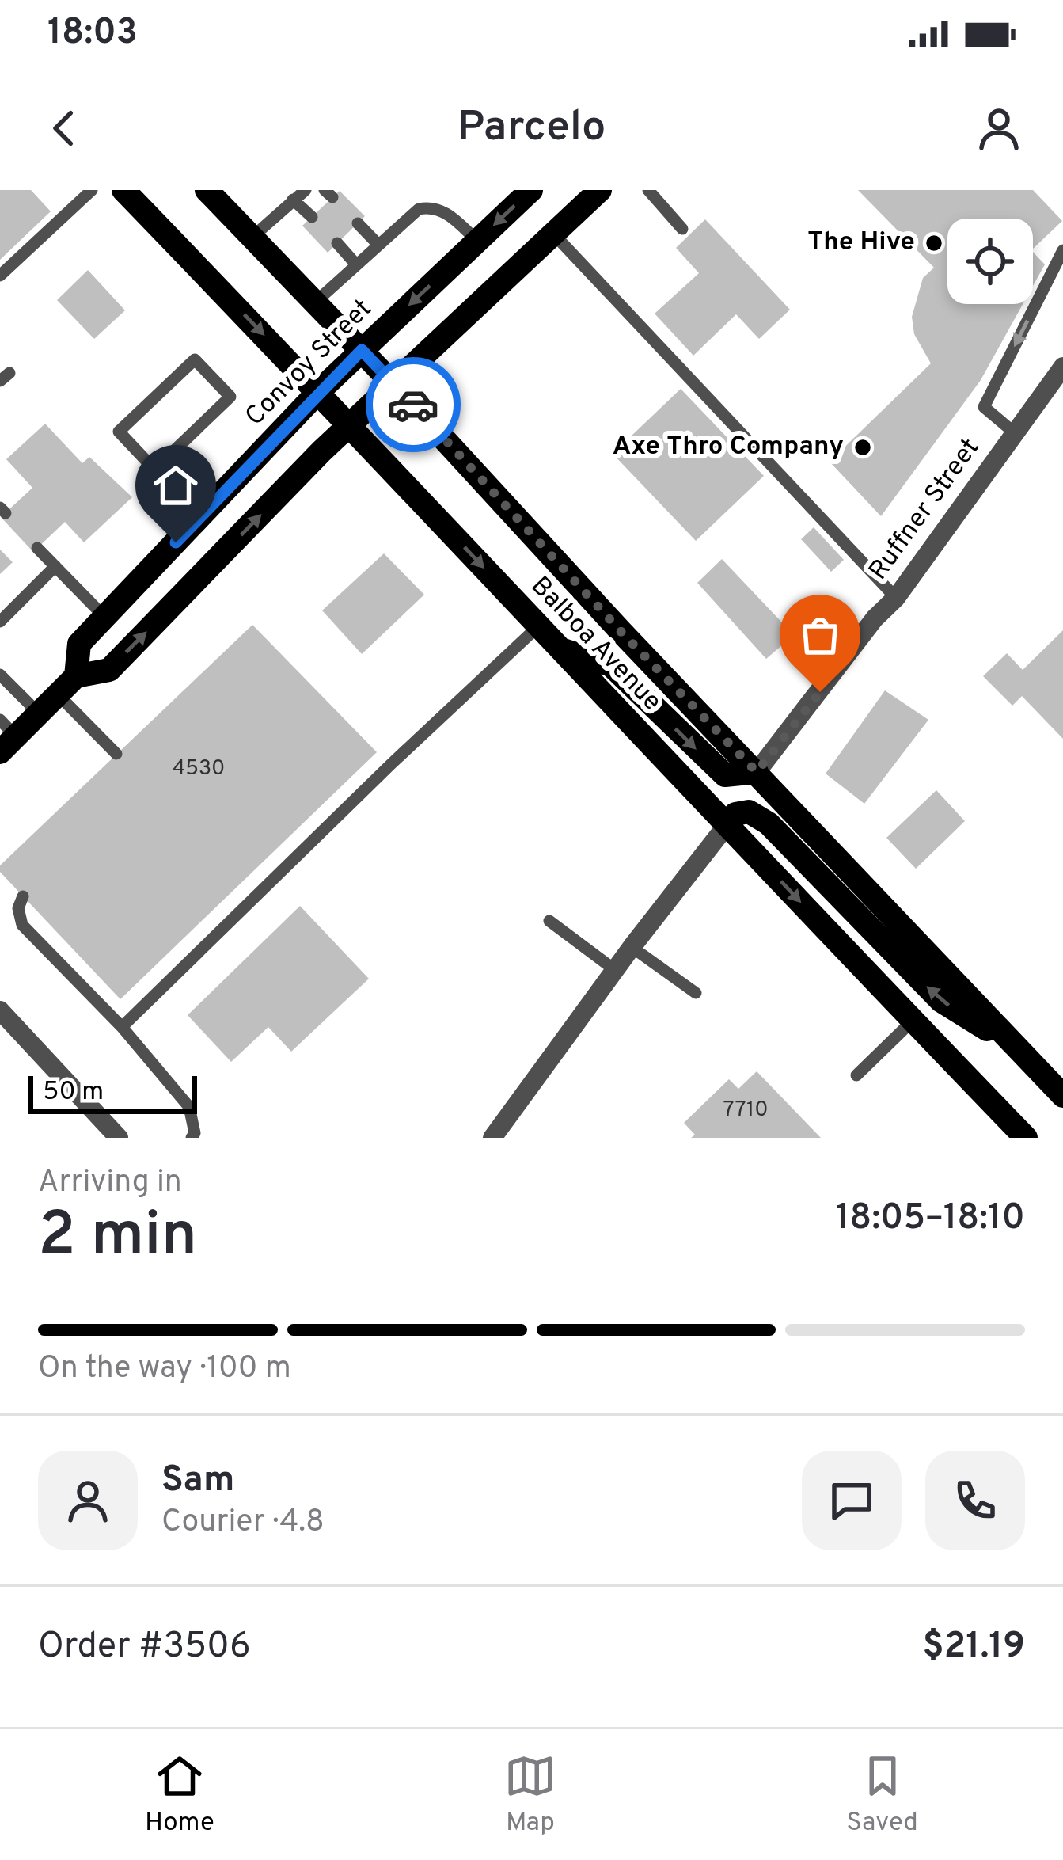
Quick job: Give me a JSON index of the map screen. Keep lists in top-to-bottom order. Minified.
{"streets":{"main road":["Convoy Street","Balboa Avenue"],"street":["Ruffner Street"]},"crossings":[["Convoy Street","Balboa Avenue"],["Ruffner Street","Balboa Avenue"]],"places":["The Hive","Axe Thro Company"],"house_numbers":["4530","7710"],"scale_bar":"50 m","page":{"status":"18:03","header":"Parcelo","scale":"50 m","heading":["2 min","Arriving in","18:05–18:10"],"panel":["Sam","Courier · 4.8","Order #3506","$21.19"],"bar":"On the way · 100 m","tabs":["Home","Map","Saved"]}}
